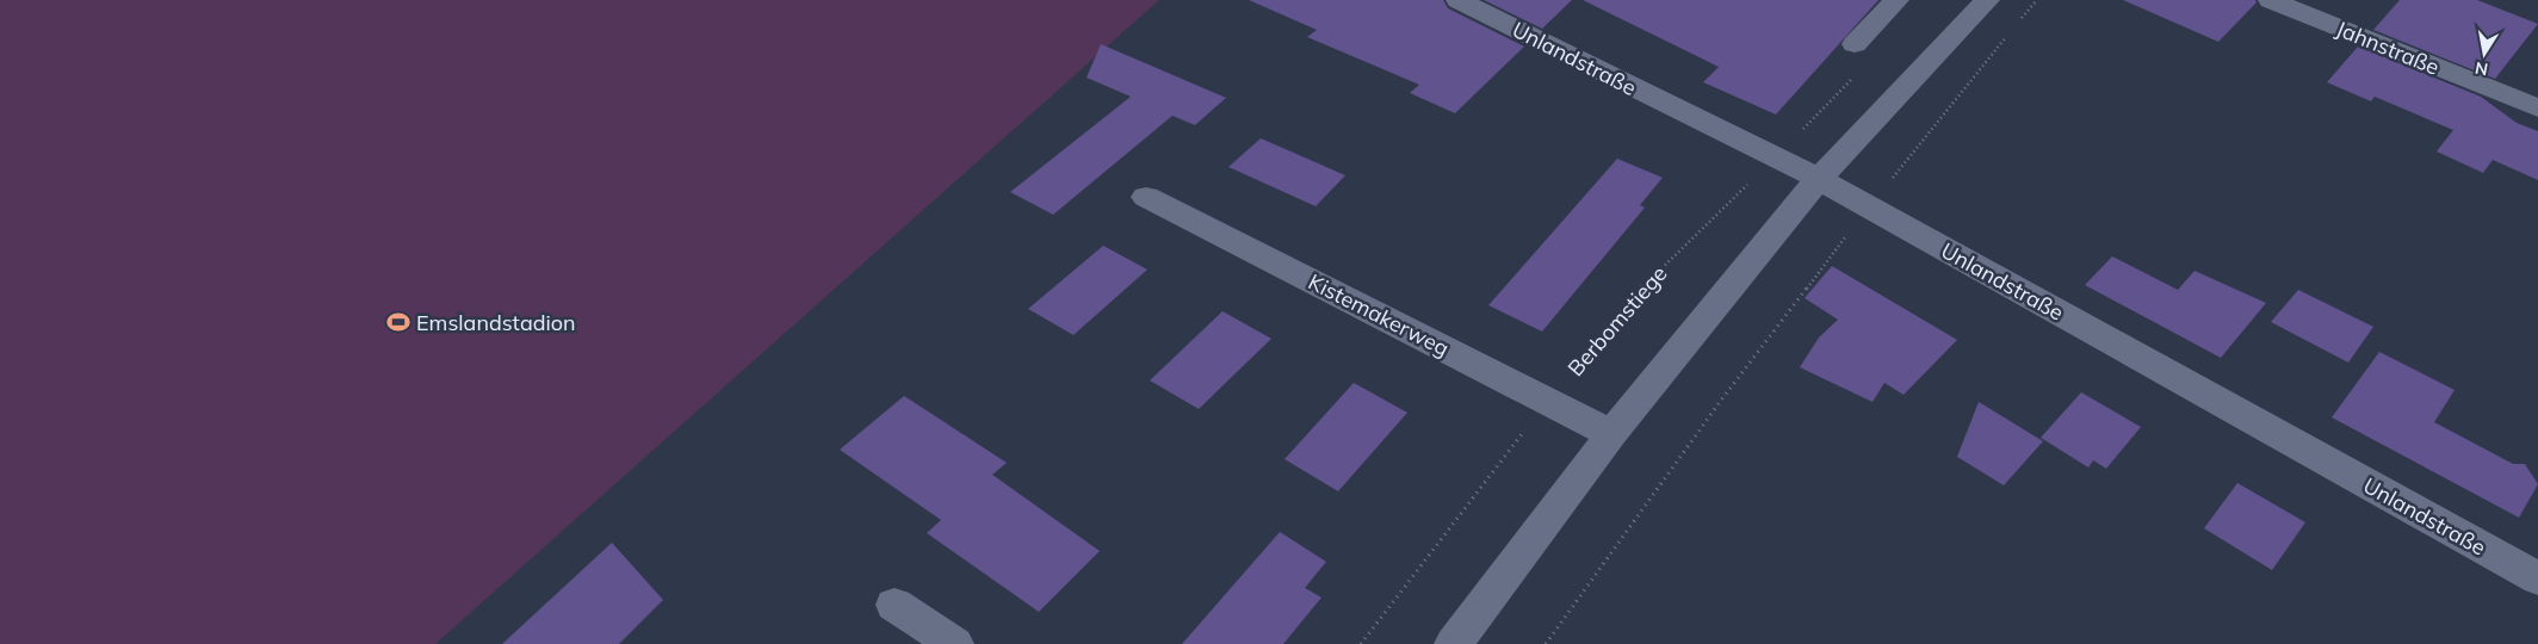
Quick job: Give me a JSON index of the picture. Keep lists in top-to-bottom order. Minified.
{"streets":{"street":["Jahnstraße","Unlandstraße","Kistemakerweg"],"path":["Berbomstiege"]},"crossings":[["Unlandstraße","Berbomstiege"],["Kistemakerweg","Berbomstiege"]],"places":{"sports":["Emslandstadion"]},"north":"bottom"}
